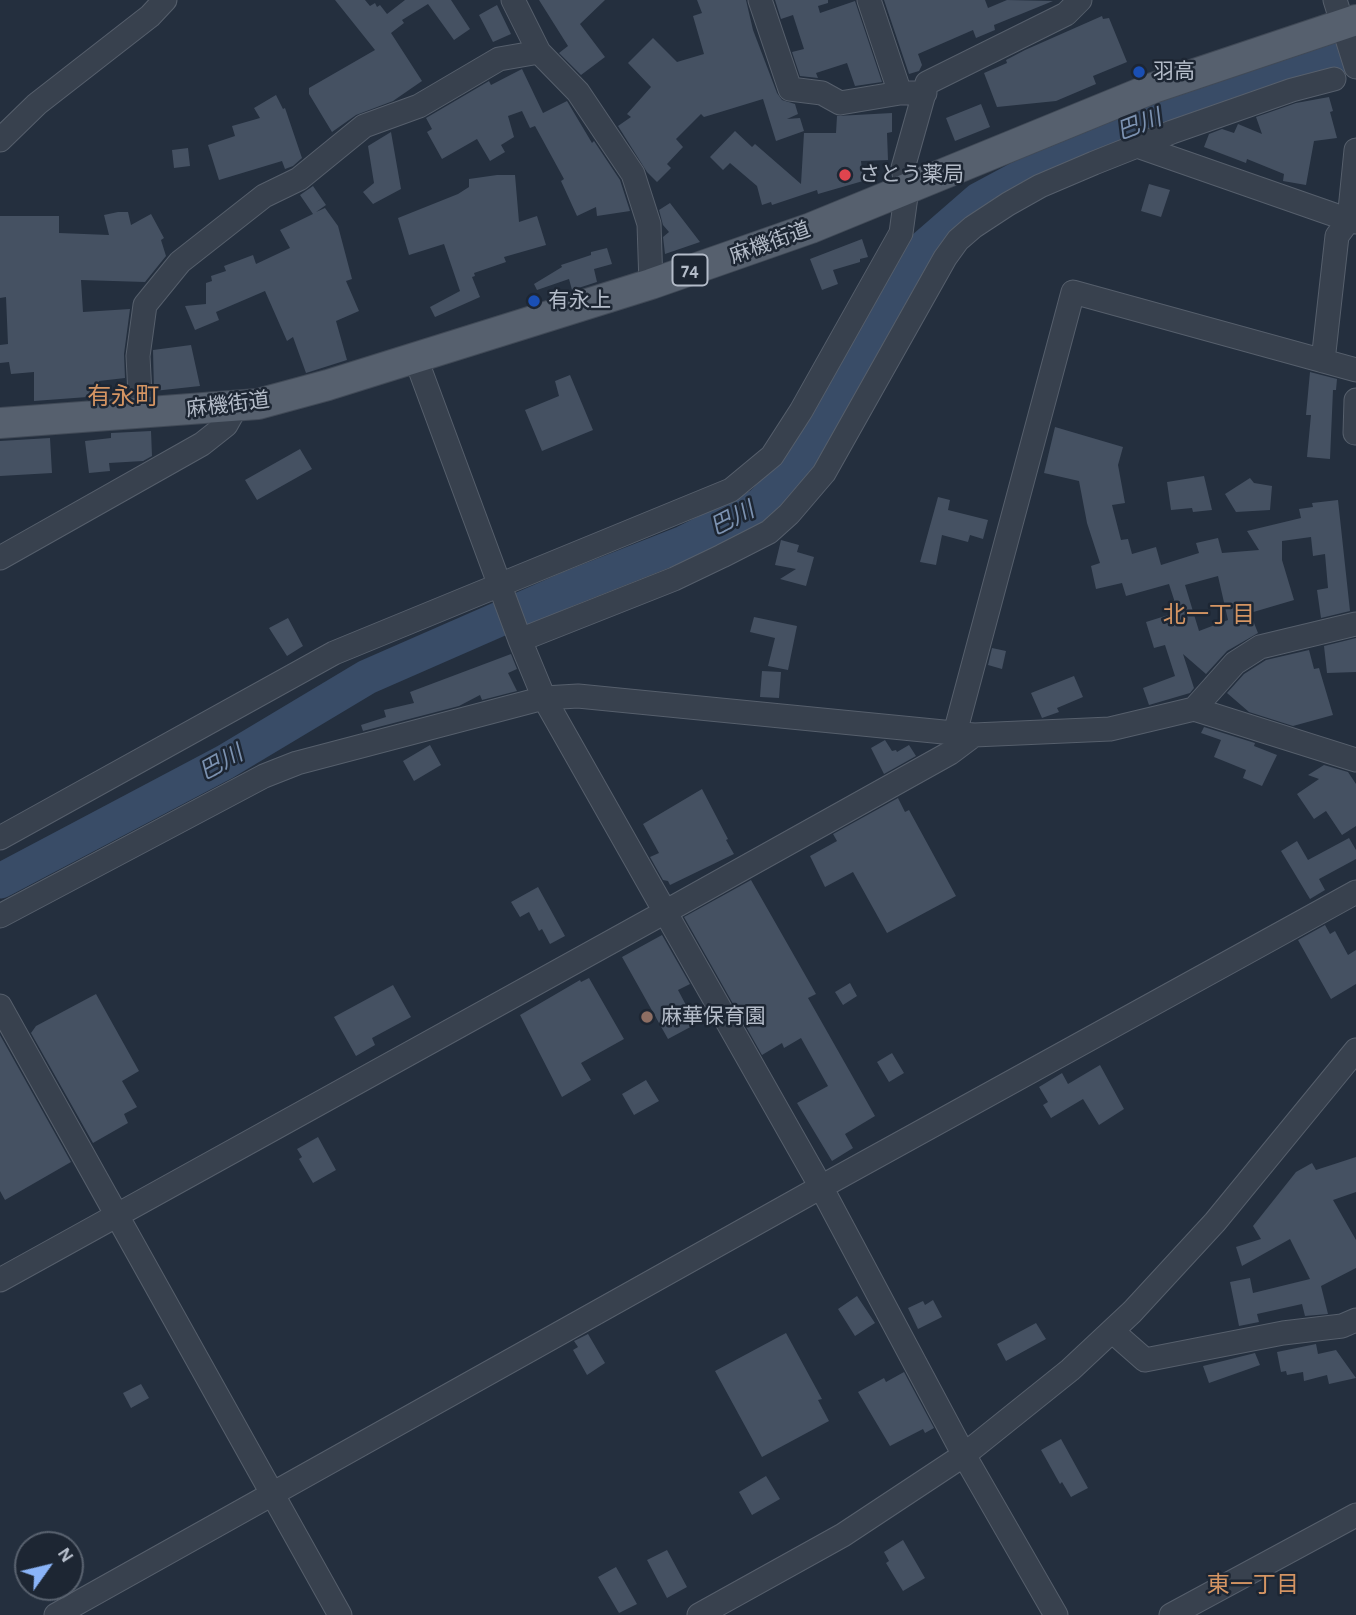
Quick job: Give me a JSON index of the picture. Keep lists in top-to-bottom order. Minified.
{"streets":{"main road":["麻機街道","74"]},"districts":["有永町","北一丁目","東一丁目"],"water":["巴川"],"places":["羽高","さとう薬局","有永上","麻華保育園"],"north":"top right"}
